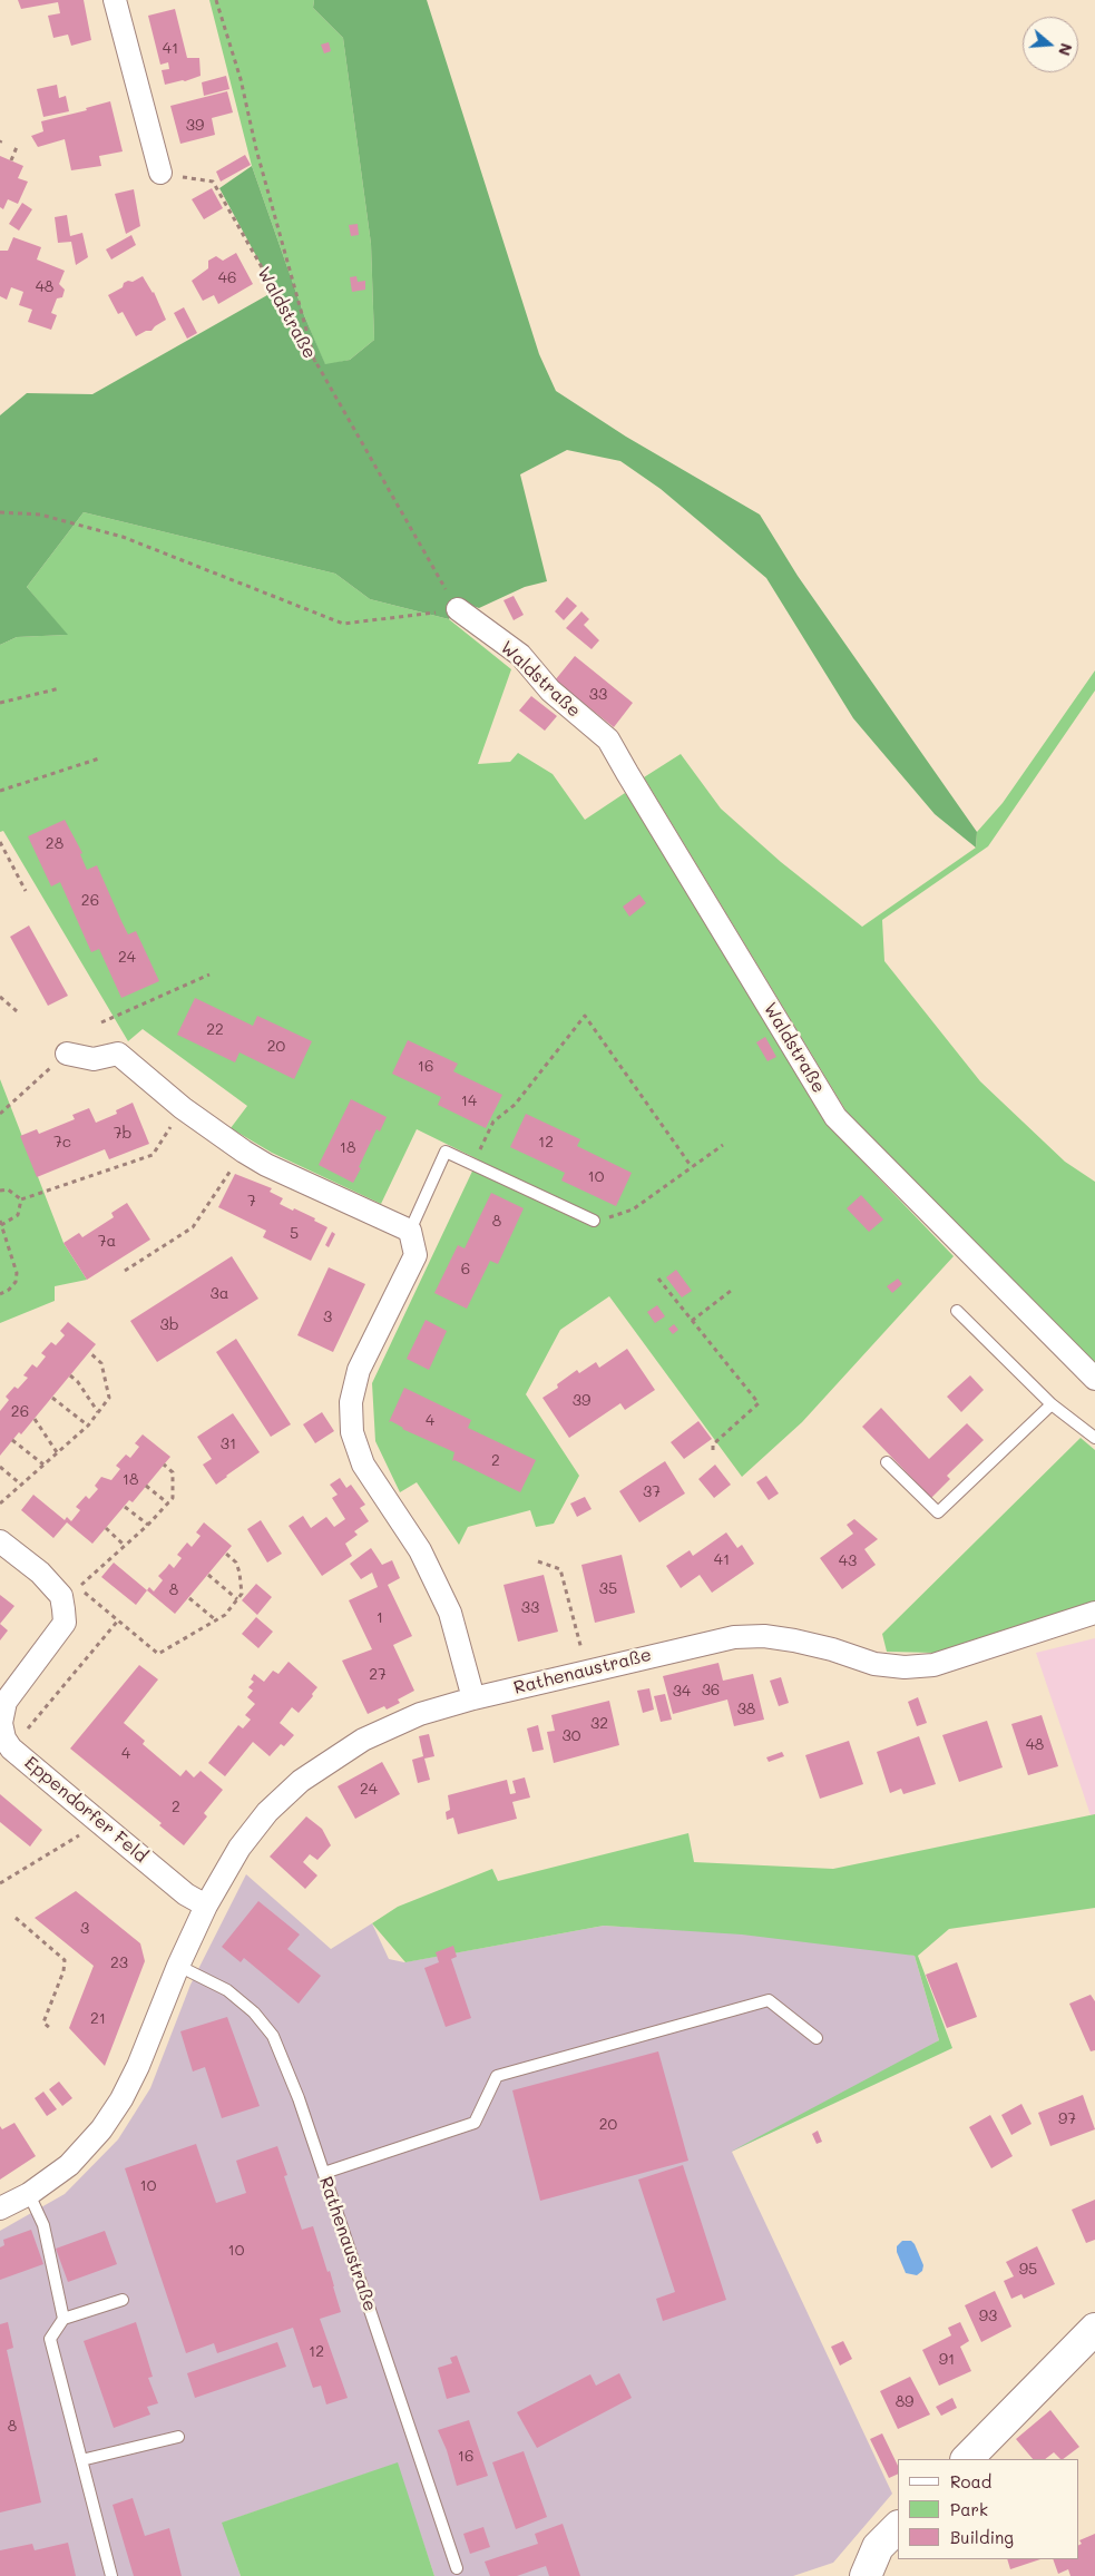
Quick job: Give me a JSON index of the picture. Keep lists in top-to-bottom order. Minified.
{"streets":{"street":["Waldstraße","Rathenaustraße","Eppendorfer Feld"]},"crossings":[["Rathenaustraße","Eppendorfer Feld"]],"house_numbers":["41","39","46","48","33","28","26","24","22","20","16","14","7b","7c","12","18","10","7","8","5","7a","6","3a","3","3b","39","26","4","31","2","18","37","41","43","35","8","33","1","27","36","34","38","32","30","48","4","24","2","3","23","21","97","20","10","10","95","93","12","91","89","8","16"],"legend":["Road","Park","Building"],"north":"right"}
